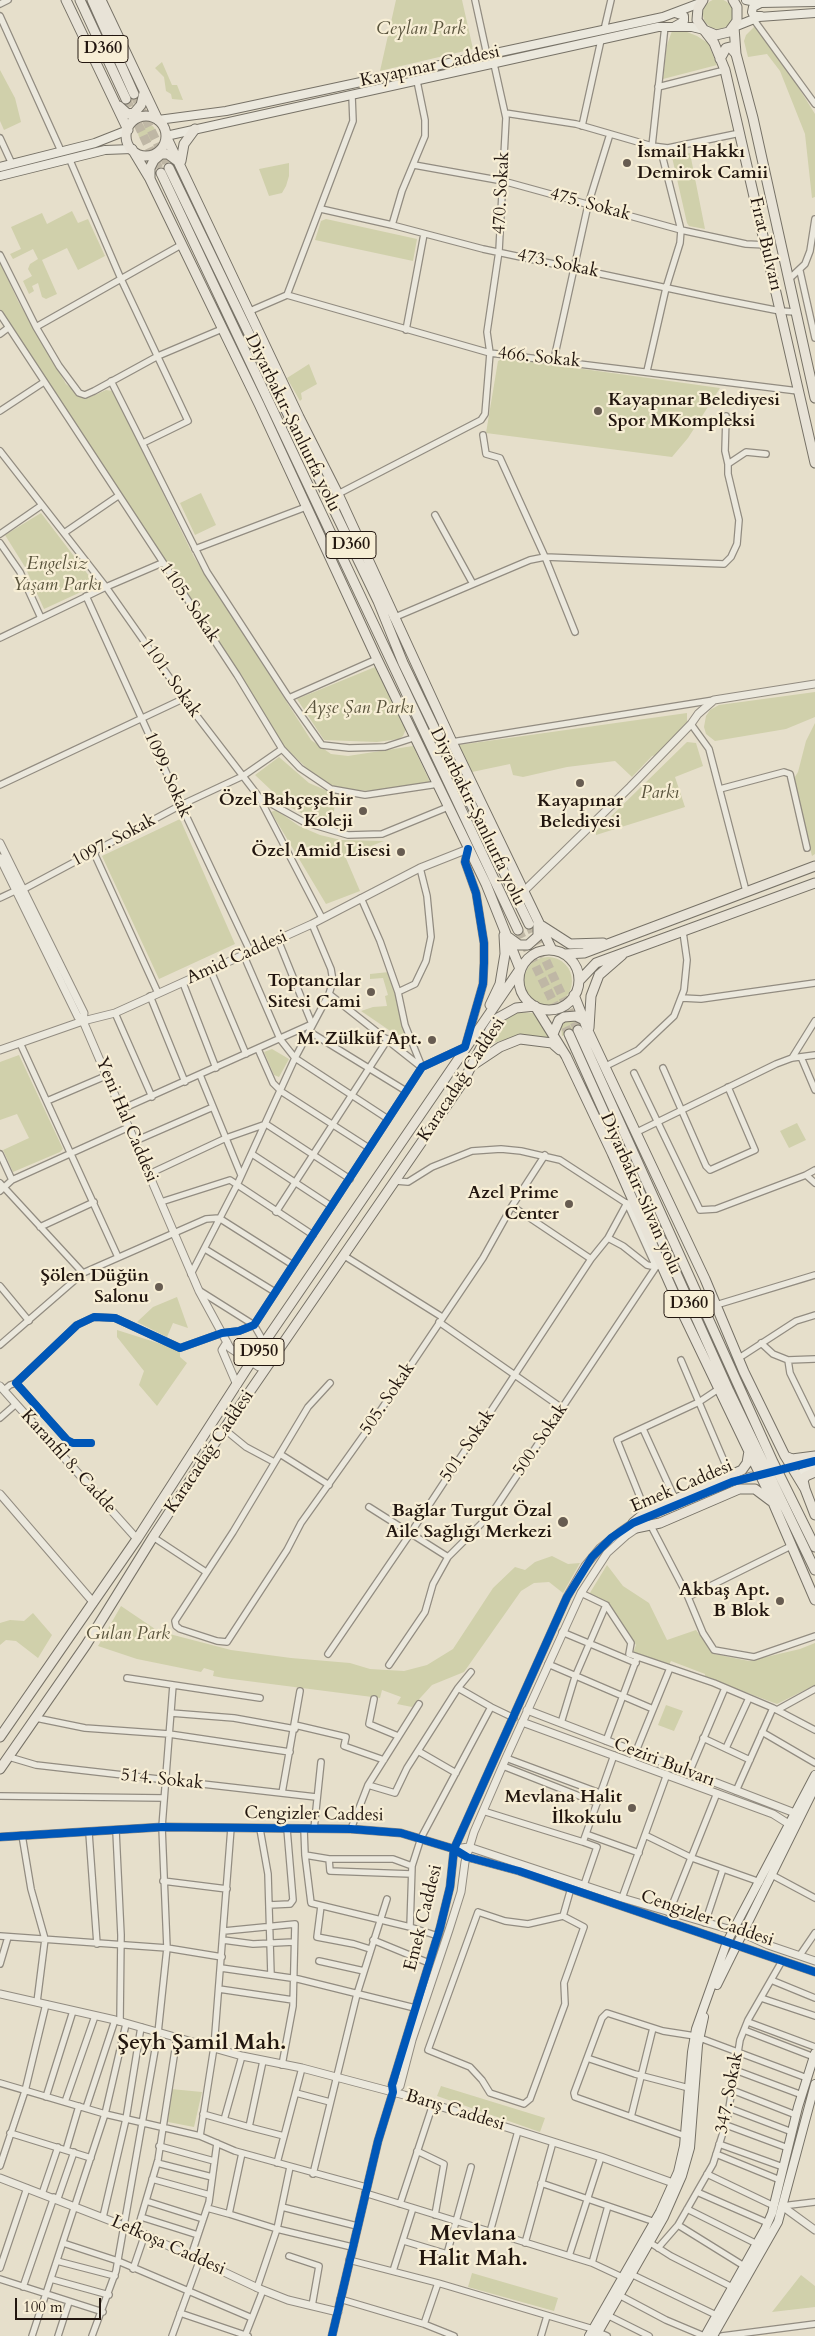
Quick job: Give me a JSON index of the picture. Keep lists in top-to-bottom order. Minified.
{"streets":{"main road":["D360","Kayapınar Caddesi","Fırat Bulvarı","Diyarbakır-Şanlıurfa yolu","Karacadağ Caddesi","Diyarbakır-Silvan yolu","D950"],"street":["470. Sokak","475. Sokak","473. Sokak","466. Sokak","1105. Sokak","1101. Sokak","1099. Sokak","1097. Sokak","Amid Caddesi","Yeni Hal Caddesi","505. Sokak","500. Sokak","501. Sokak","Karanfil 8. Cadde","Emek Caddesi","Ceziri Bulvarı","514. Sokak","Cengizler Caddesi","347. Sokak","Barış Caddesi","Lefkoşa Caddesi"]},"crossings":[["D360","Diyarbakır-Silvan yolu"],["Kayapınar Caddesi","470. Sokak"],["Kayapınar Caddesi","Fırat Bulvarı"],["470. Sokak","475. Sokak"],["470. Sokak","473. Sokak"],["470. Sokak","466. Sokak"],["475. Sokak","Fırat Bulvarı"],["Fırat Bulvarı","473. Sokak"],["Fırat Bulvarı","466. Sokak"],["1105. Sokak","1097. Sokak"],["1101. Sokak","1097. Sokak"],["1101. Sokak","Amid Caddesi"],["1099. Sokak","1097. Sokak"],["1099. Sokak","Amid Caddesi"],["1097. Sokak","Yeni Hal Caddesi"],["Amid Caddesi","Yeni Hal Caddesi"],["Karacadağ Caddesi","Yeni Hal Caddesi"],["Karacadağ Caddesi","Karanfil 8. Cadde"],["Karacadağ Caddesi","514. Sokak"],["Diyarbakır-Silvan yolu","500. Sokak"],["Emek Caddesi","Ceziri Bulvarı"],["Emek Caddesi","Cengizler Caddesi"],["Emek Caddesi","Barış Caddesi"],["Emek Caddesi","Lefkoşa Caddesi"],["Cengizler Caddesi","347. Sokak"]],"districts":["Şeyh Şamil Mah.","Mevlana Halit Mah."],"parks":["Ceylan Park","Engelsiz Yaşam Parkı","Ayşe Şan Parkı","Parkı","Gulan Park"],"places":["İsmail Hakkı Demirok Camii","Kayapınar Belediyesi Spor MKompleksi","Kayapınar Belediyesi","Özel Bahçeşehir Koleji","Özel Amid Lisesi","Toptancılar Sitesi Cami","M. Zülküf Apt.","Azel Prime Center","Şölen Düğün Salonu","Bağlar Turgut Özal Aile Sağlığı Merkezi","Akbaş Apt. B Blok","Mevlana Halit İlkokulu"],"scale_bar":"100 m"}
